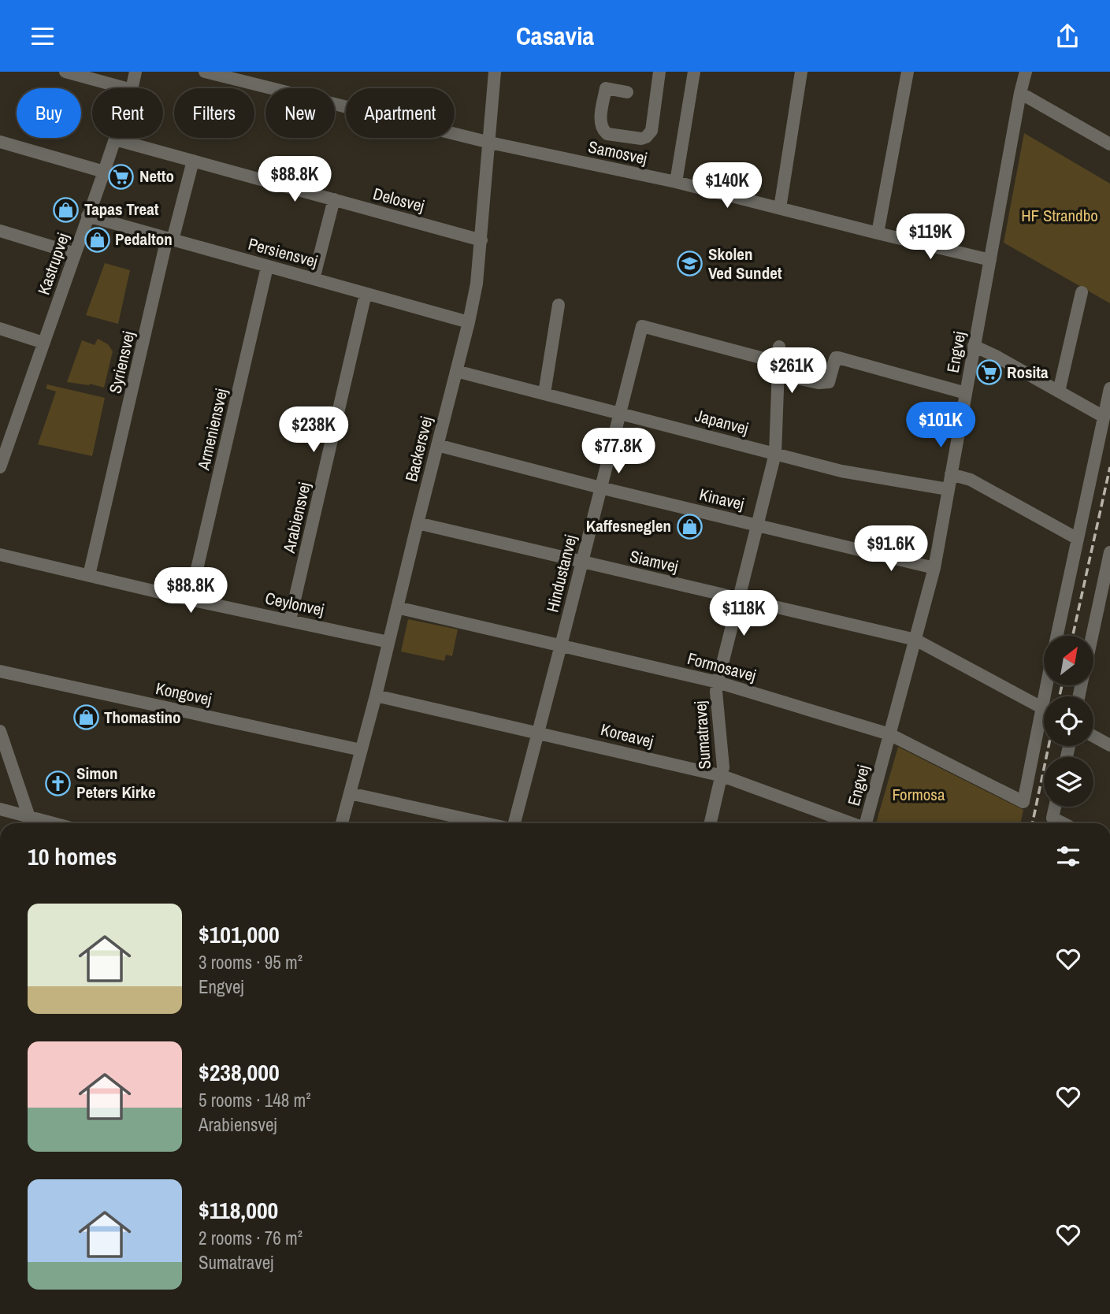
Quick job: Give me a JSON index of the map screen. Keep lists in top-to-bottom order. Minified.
{"streets":{"street":["Samosvej","Delosvej","Persiensvej","Kastrupvej","Engvej","Syriensvej","Japanvej","Armeniensvej","Backersvej","Kinavej","Arabiensvej","Siamvej","Hindustanvej","Ceylonvej","Formosavej","Kongovej","Sumatravej","Koreavej"]},"crossings":[["Samosvej","Engvej"],["Samosvej","Backersvej"],["Delosvej","Kastrupvej"],["Delosvej","Syriensvej"],["Delosvej","Backersvej"],["Persiensvej","Kastrupvej"],["Persiensvej","Syriensvej"],["Persiensvej","Armeniensvej"],["Persiensvej","Backersvej"],["Persiensvej","Arabiensvej"],["Engvej","Japanvej"],["Engvej","Kinavej"],["Engvej","Siamvej"],["Engvej","Formosavej"],["Syriensvej","Ceylonvej"],["Japanvej","Backersvej"],["Japanvej","Hindustanvej"],["Japanvej","Sumatravej"],["Armeniensvej","Ceylonvej"],["Backersvej","Kinavej"],["Backersvej","Siamvej"],["Backersvej","Ceylonvej"],["Backersvej","Formosavej"],["Backersvej","Kongovej"],["Backersvej","Koreavej"],["Kinavej","Hindustanvej"],["Kinavej","Sumatravej"],["Arabiensvej","Ceylonvej"],["Siamvej","Hindustanvej"],["Siamvej","Formosavej"],["Siamvej","Sumatravej"],["Hindustanvej","Formosavej"],["Hindustanvej","Sumatravej"],["Hindustanvej","Koreavej"],["Formosavej","Sumatravej"],["Sumatravej","Koreavej"]],"parks":["HF Strandbo","Formosa"],"places":{"supermarket":["Netto","Rosita"],"shop":["Tapas Treat","Pedalton","Kaffesneglen","Thomastino"],"school or university":["Skolen Ved Sundet"],"church":["Simon Peters Kirke"]},"north":"top right","page":{"header":"Casavia","chip":["Buy","Rent","Filters","New","Apartment"],"price":["$88.8K","$140K","$119K","$261K","$101K","$238K","$77.8K","$91.6K","$88.8K","$118K"],"heading":"10 homes","list":[{"name":"$101,000","note":"3 rooms · 95 m² · Engvej"},{"name":"$238,000","note":"5 rooms · 148 m² · Arabiensvej"},{"name":"$118,000","note":"2 rooms · 76 m² · Sumatravej"}]}}
